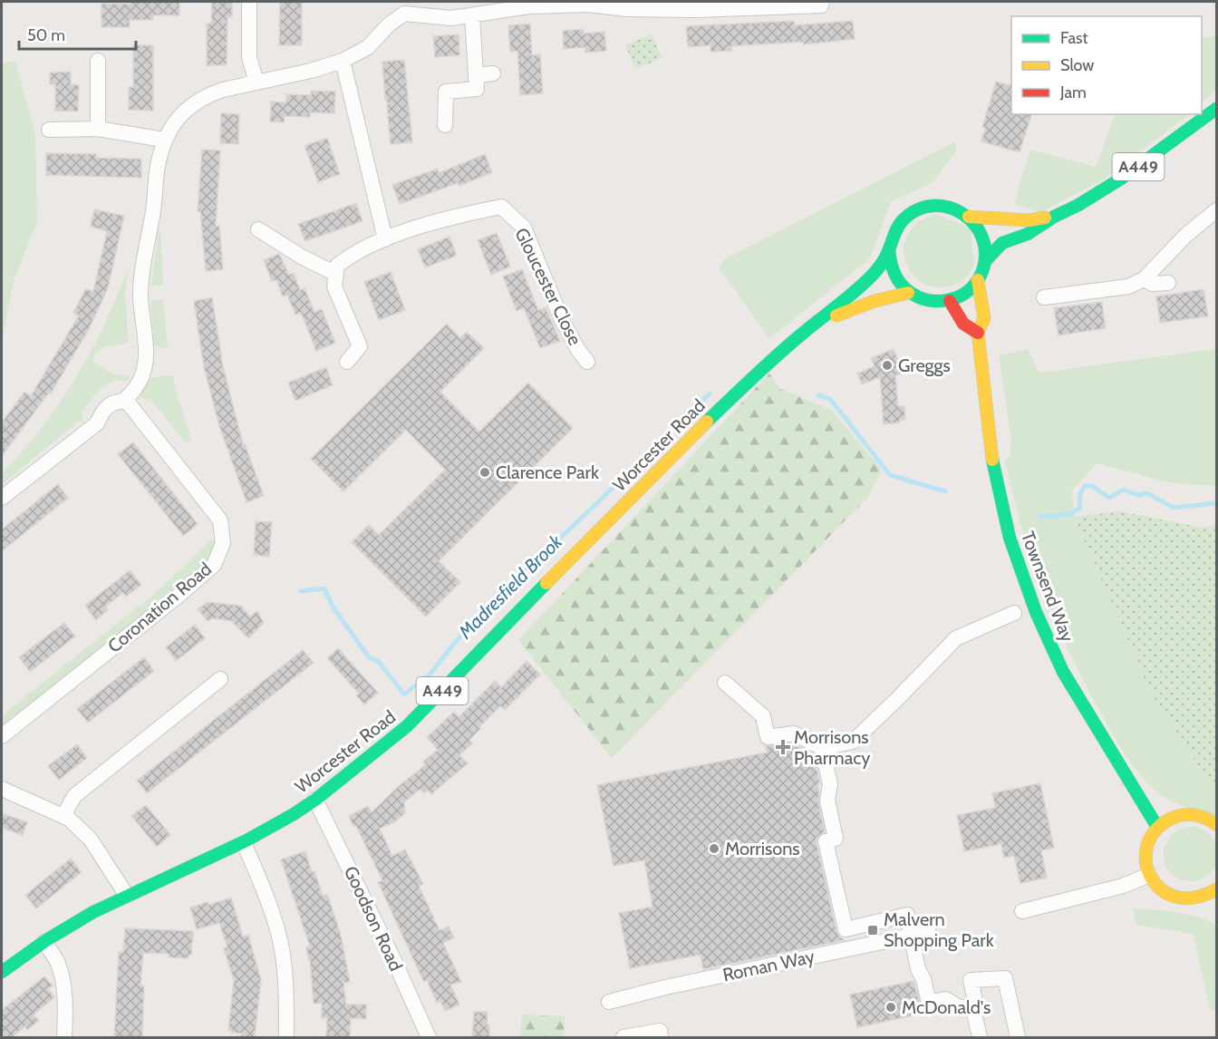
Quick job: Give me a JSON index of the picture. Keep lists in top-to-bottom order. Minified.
{"streets":{"main road":["A449","Worcester Road","Townsend Way"],"street":["Gloucester Close","Coronation Road","Goodson Road","Roman Way"]},"crossings":[["A449","Worcester Road"],["A449","Townsend Way"],["Worcester Road","Goodson Road"]],"water":["Madresfield Brook"],"places":{"other":["Greggs","Clarence Park","Morrisons","McDonald's"],"health":["Morrisons Pharmacy"],"transit":["Malvern Shopping Park"]},"legend":["Fast","Slow","Jam"],"scale_bar":"50 m"}
